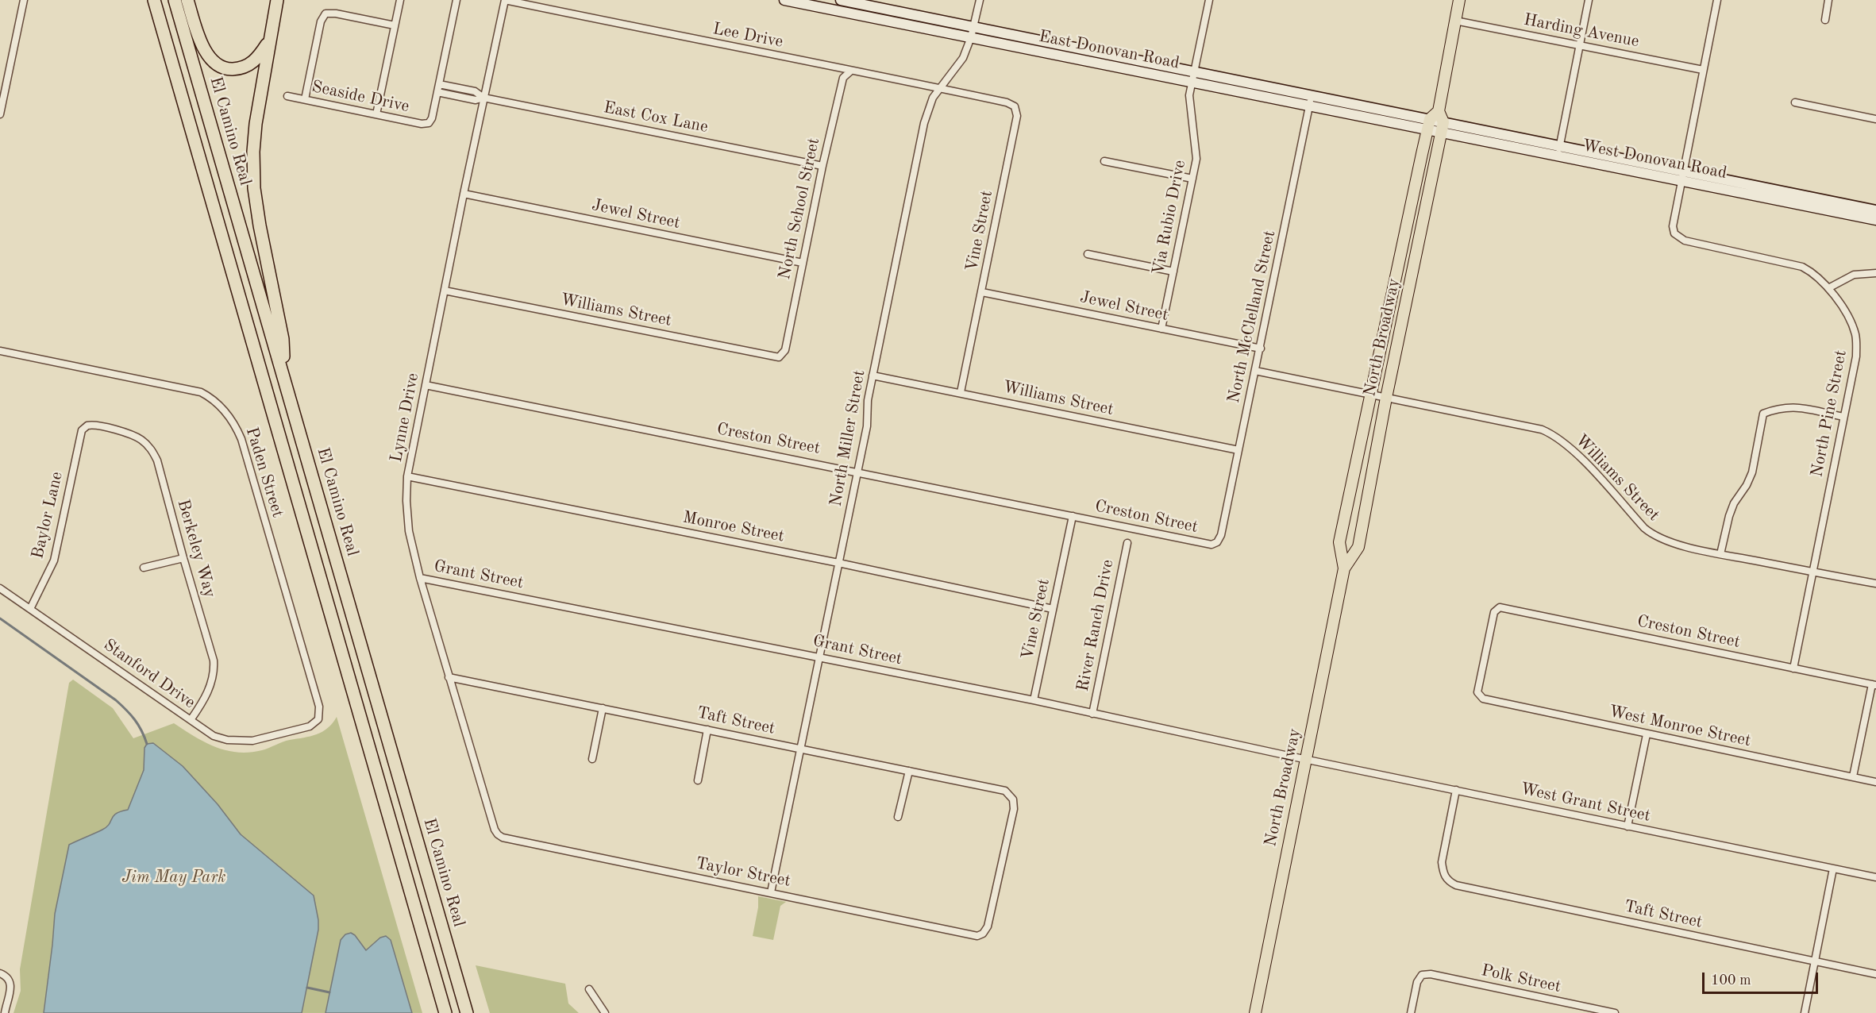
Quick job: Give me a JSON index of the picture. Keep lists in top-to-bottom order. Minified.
{"streets":{"highway":["El Camino Real"],"main road":["East Donovan Road","West Donovan Road","North Broadway"],"street":["Harding Avenue","Lee Drive","Seaside Drive","East Cox Lane","North School Street","Jewel Street","Via Rubio Drive","Vine Street","Williams Street","North McClelland Street","North Pine Street","Lynne Drive","North Miller Street","Creston Street","Paden Street","Baylor Lane","Monroe Street","Berkeley Way","Grant Street","River Ranch Drive","Stanford Drive","Taft Street","West Monroe Street","West Grant Street","Taylor Street","Polk Street"]},"crossings":[["Harding Avenue","North Pine Street"],["Lee Drive","North School Street"],["Lee Drive","Vine Street"],["Lee Drive","Lynne Drive"],["Lee Drive","North Miller Street"],["East Donovan Road","West Donovan Road"],["East Donovan Road","Via Rubio Drive"],["East Donovan Road","North McClelland Street"],["East Donovan Road","North Broadway"],["East Donovan Road","North Miller Street"],["Seaside Drive","East Cox Lane"],["East Cox Lane","North School Street"],["East Cox Lane","Lynne Drive"],["West Donovan Road","North Broadway"],["West Donovan Road","North Pine Street"],["North School Street","Jewel Street"],["North School Street","Williams Street"],["Jewel Street","Via Rubio Drive"],["Jewel Street","Vine Street"],["Jewel Street","North McClelland Street"],["Jewel Street","Lynne Drive"],["Vine Street","Williams Street"],["Vine Street","Creston Street"],["Vine Street","Monroe Street"],["Vine Street","Grant Street"],["Williams Street","North McClelland Street"],["Williams Street","North Broadway"],["Williams Street","North Pine Street"],["Williams Street","Lynne Drive"],["Williams Street","North Miller Street"],["North McClelland Street","Creston Street"],["North Broadway","West Grant Street"],["North Pine Street","Creston Street"],["Lynne Drive","Creston Street"],["Lynne Drive","Monroe Street"],["Lynne Drive","Grant Street"],["Lynne Drive","Taft Street"],["Lynne Drive","Taylor Street"],["North Miller Street","Creston Street"],["North Miller Street","Monroe Street"],["North Miller Street","Grant Street"],["North Miller Street","Taft Street"],["North Miller Street","Taylor Street"],["Creston Street","West Monroe Street"],["Paden Street","Stanford Drive"],["Baylor Lane","Berkeley Way"],["Baylor Lane","Stanford Drive"],["Berkeley Way","Stanford Drive"],["Grant Street","River Ranch Drive"],["Grant Street","West Grant Street"],["Taft Street","West Grant Street"],["Taft Street","Taylor Street"]],"parks":["Jim May Park"],"scale_bar":"100 m"}
